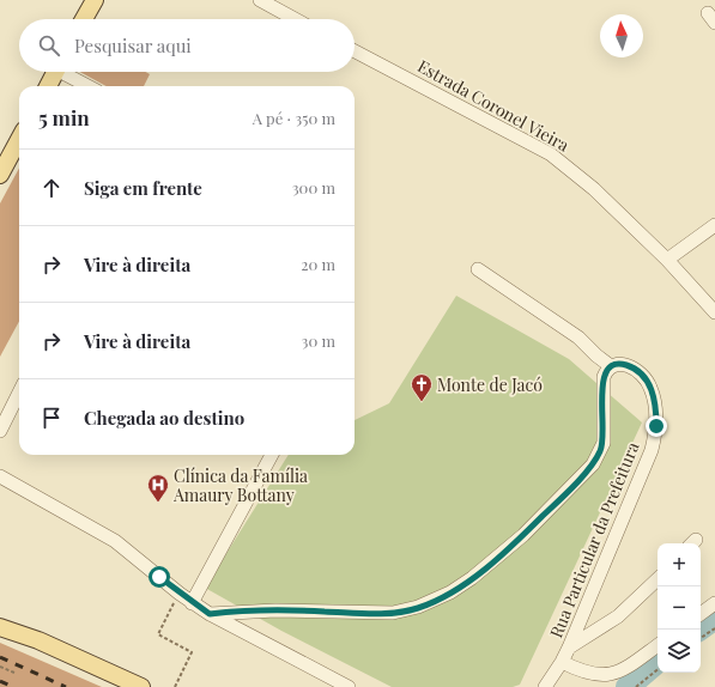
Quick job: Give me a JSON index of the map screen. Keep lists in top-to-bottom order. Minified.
{"streets":{"street":["Estrada Coronel Vieira","Rua Particular da Prefeitura"]},"places":{"church":["Monte de Jacó"],"hospital":["Clínica da Família Amaury Bottany"]},"north":"top","page":{"search":"Pesquisar aqui","heading":["5 min","A pé · 350 m"],"list":[["Siga em frente","300 m"],["Vire à direita","20 m"],["Vire à direita","30 m"],"Chegada ao destino"],"map_buttons":["+","−"]}}
